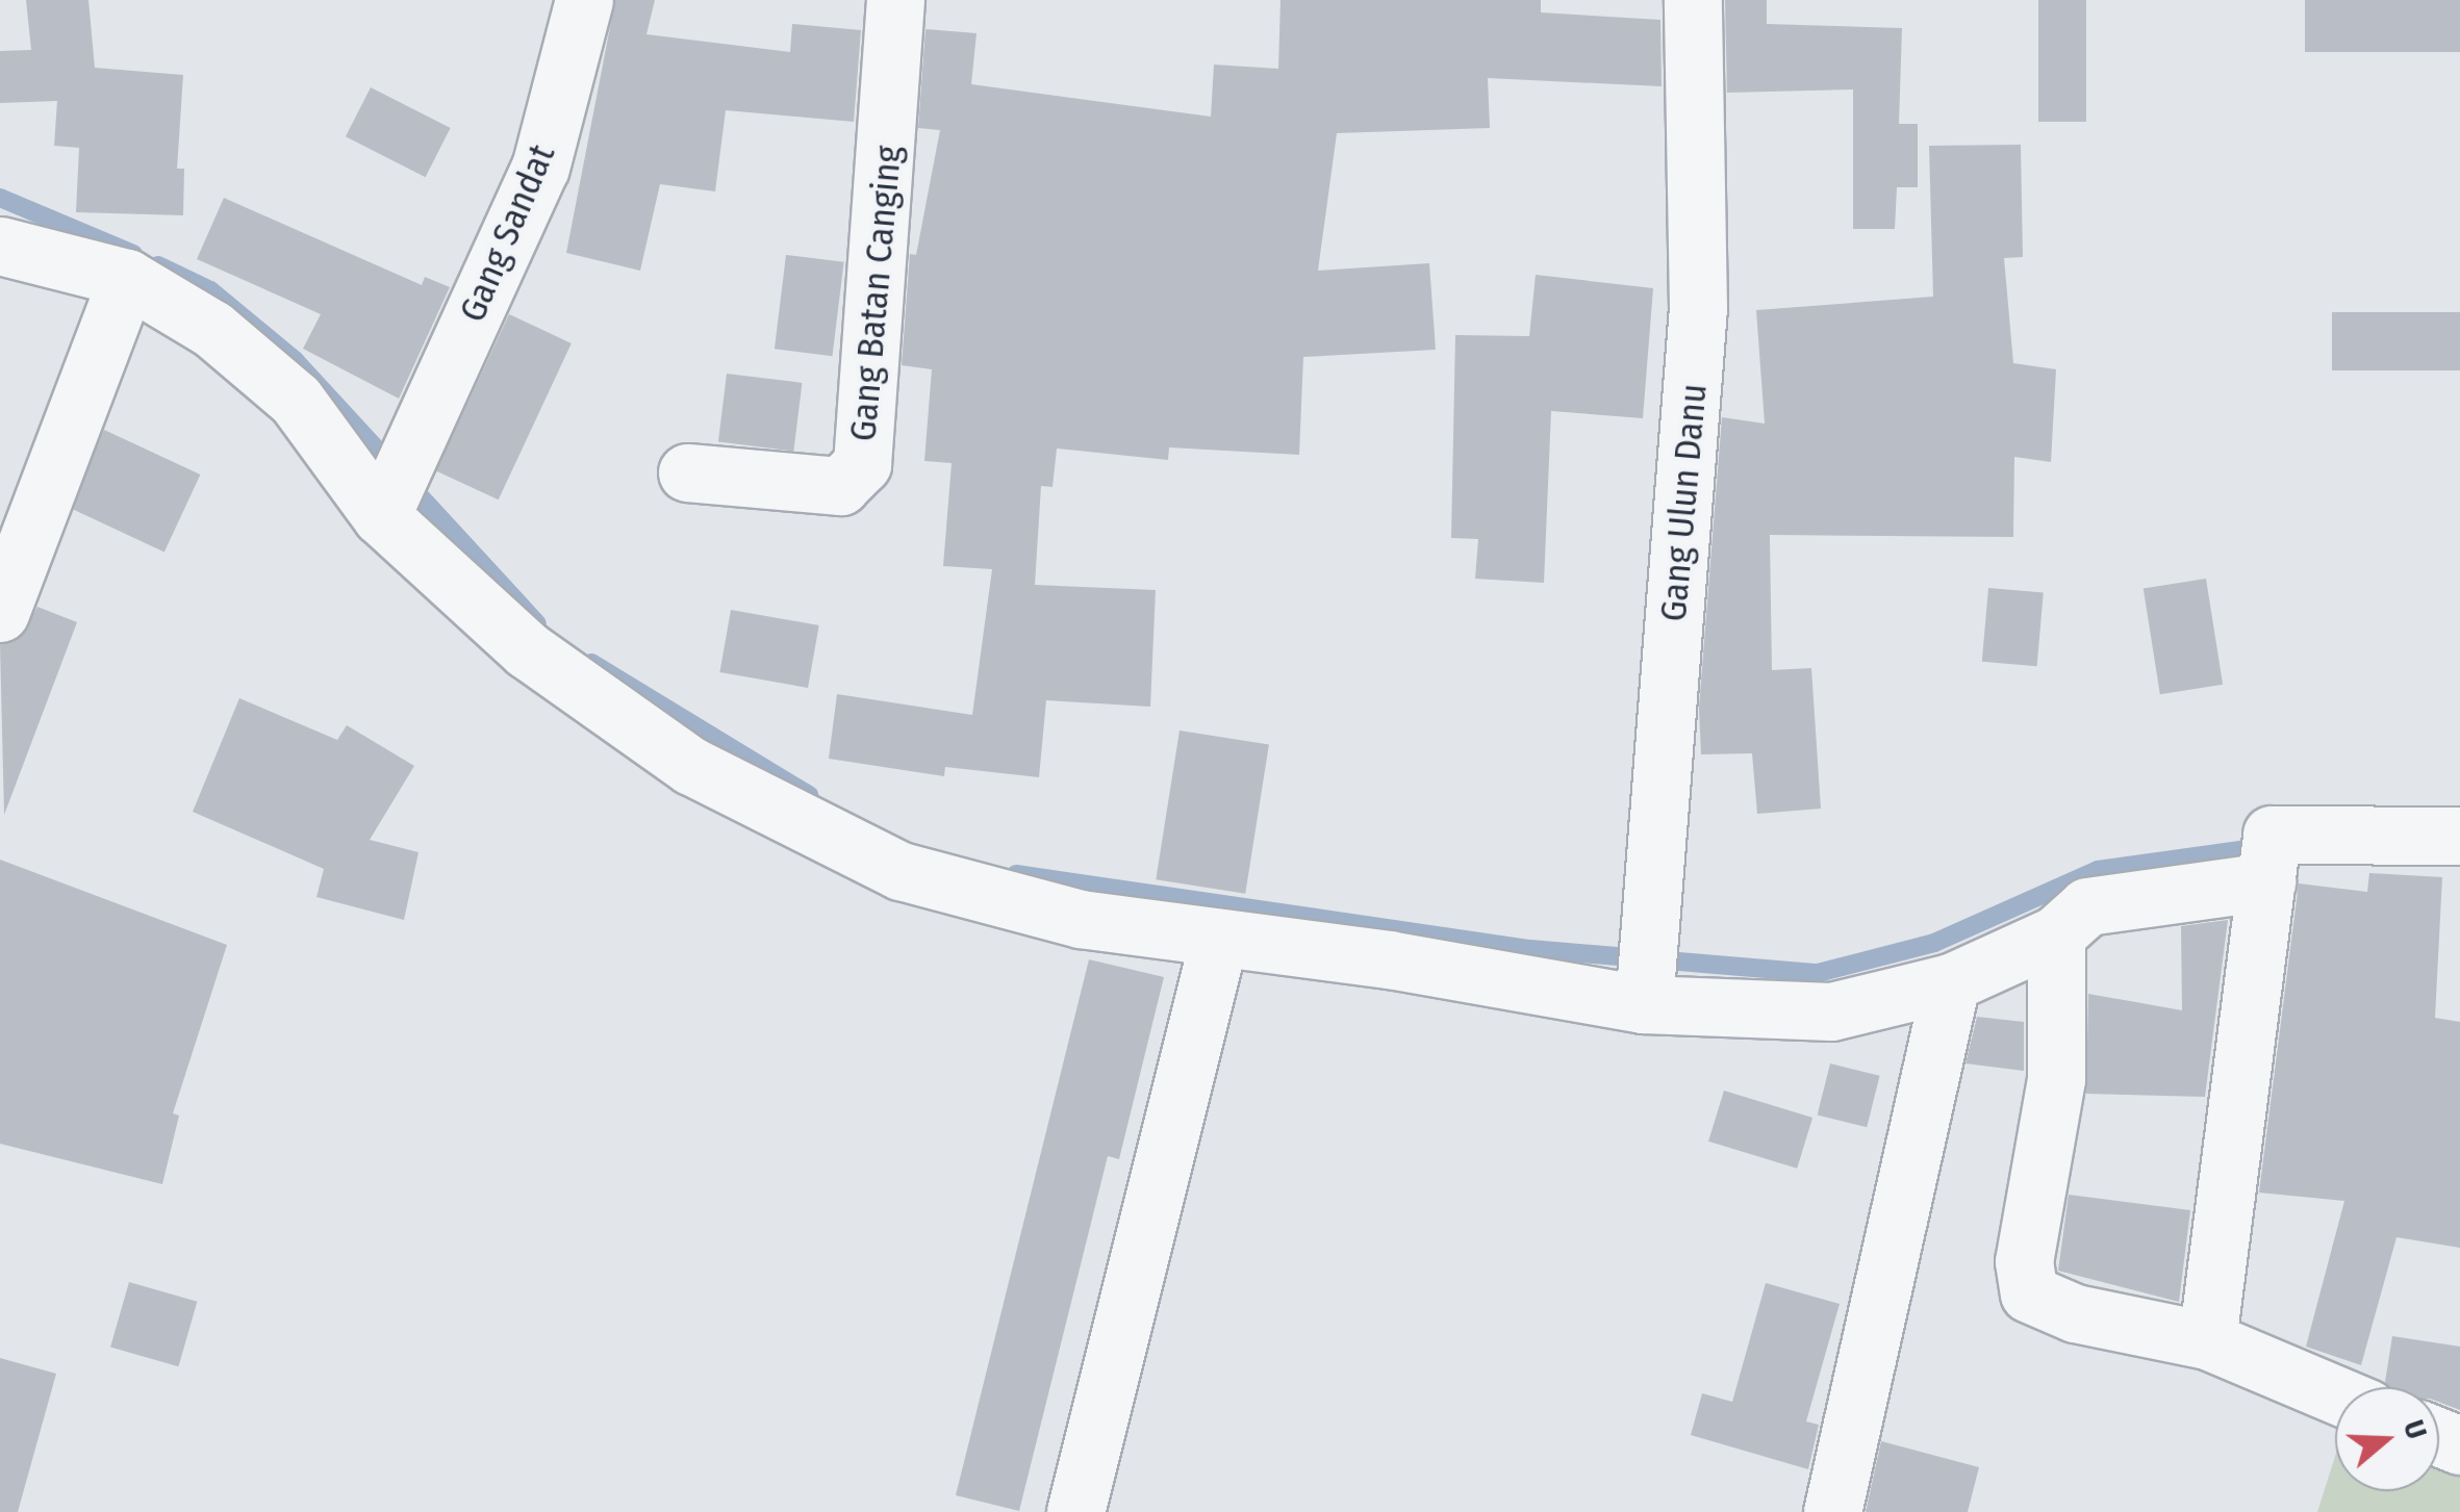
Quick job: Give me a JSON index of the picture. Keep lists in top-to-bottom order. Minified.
{"streets":{"street":["Gang Sandat","Gang Batan Canging","Gang Ulun Danu"]},"north":"right"}
